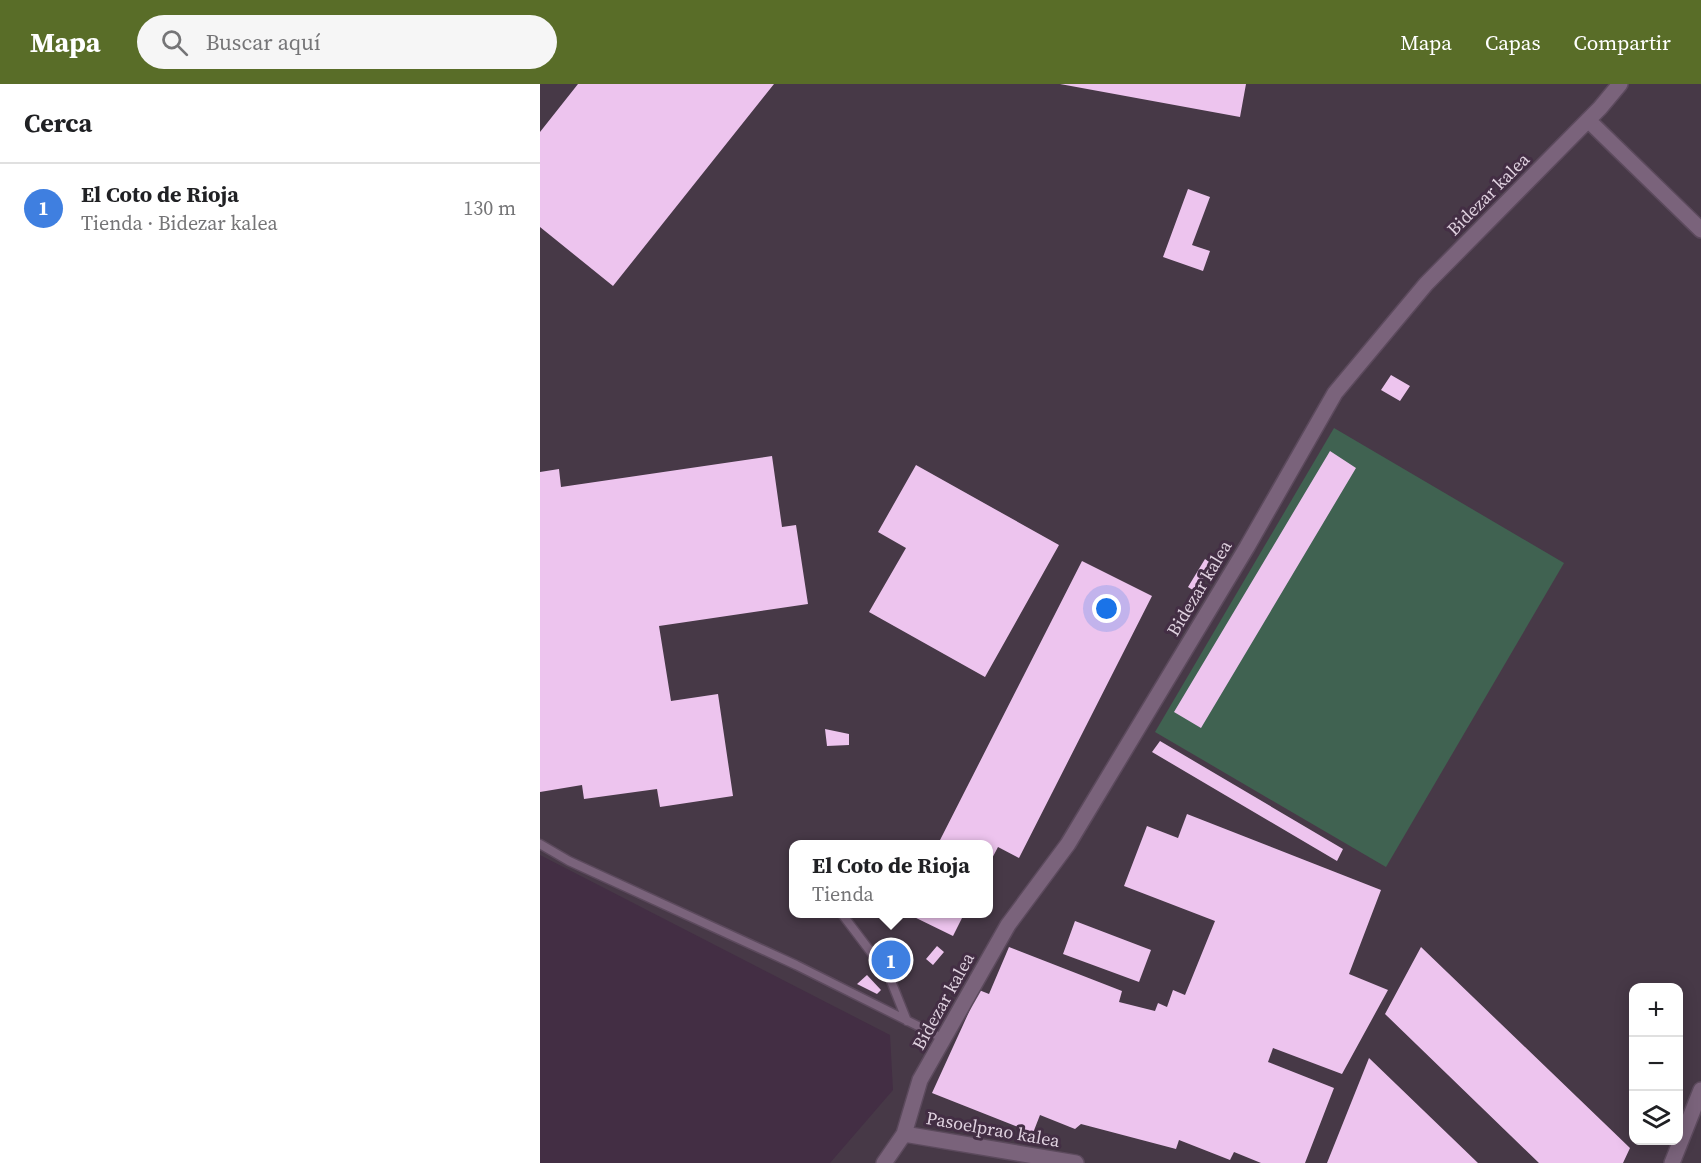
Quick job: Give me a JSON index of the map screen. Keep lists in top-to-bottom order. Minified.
{"streets":{"street":["Bidezar kalea","Pasoelprao kalea"]},"crossings":[["Bidezar kalea","Pasoelprao kalea"]],"page":{"header":"Mapa","search":"Buscar aquí","nav":["Mapa","Capas","Compartir"],"heading":"Cerca","list":[{"mark":"1","name":"El Coto de Rioja","note":"Tienda · Bidezar kalea","value":"130 m"}],"popup":["El Coto de Rioja","Tienda"],"pins":"1","map_buttons":["+","−"]}}
